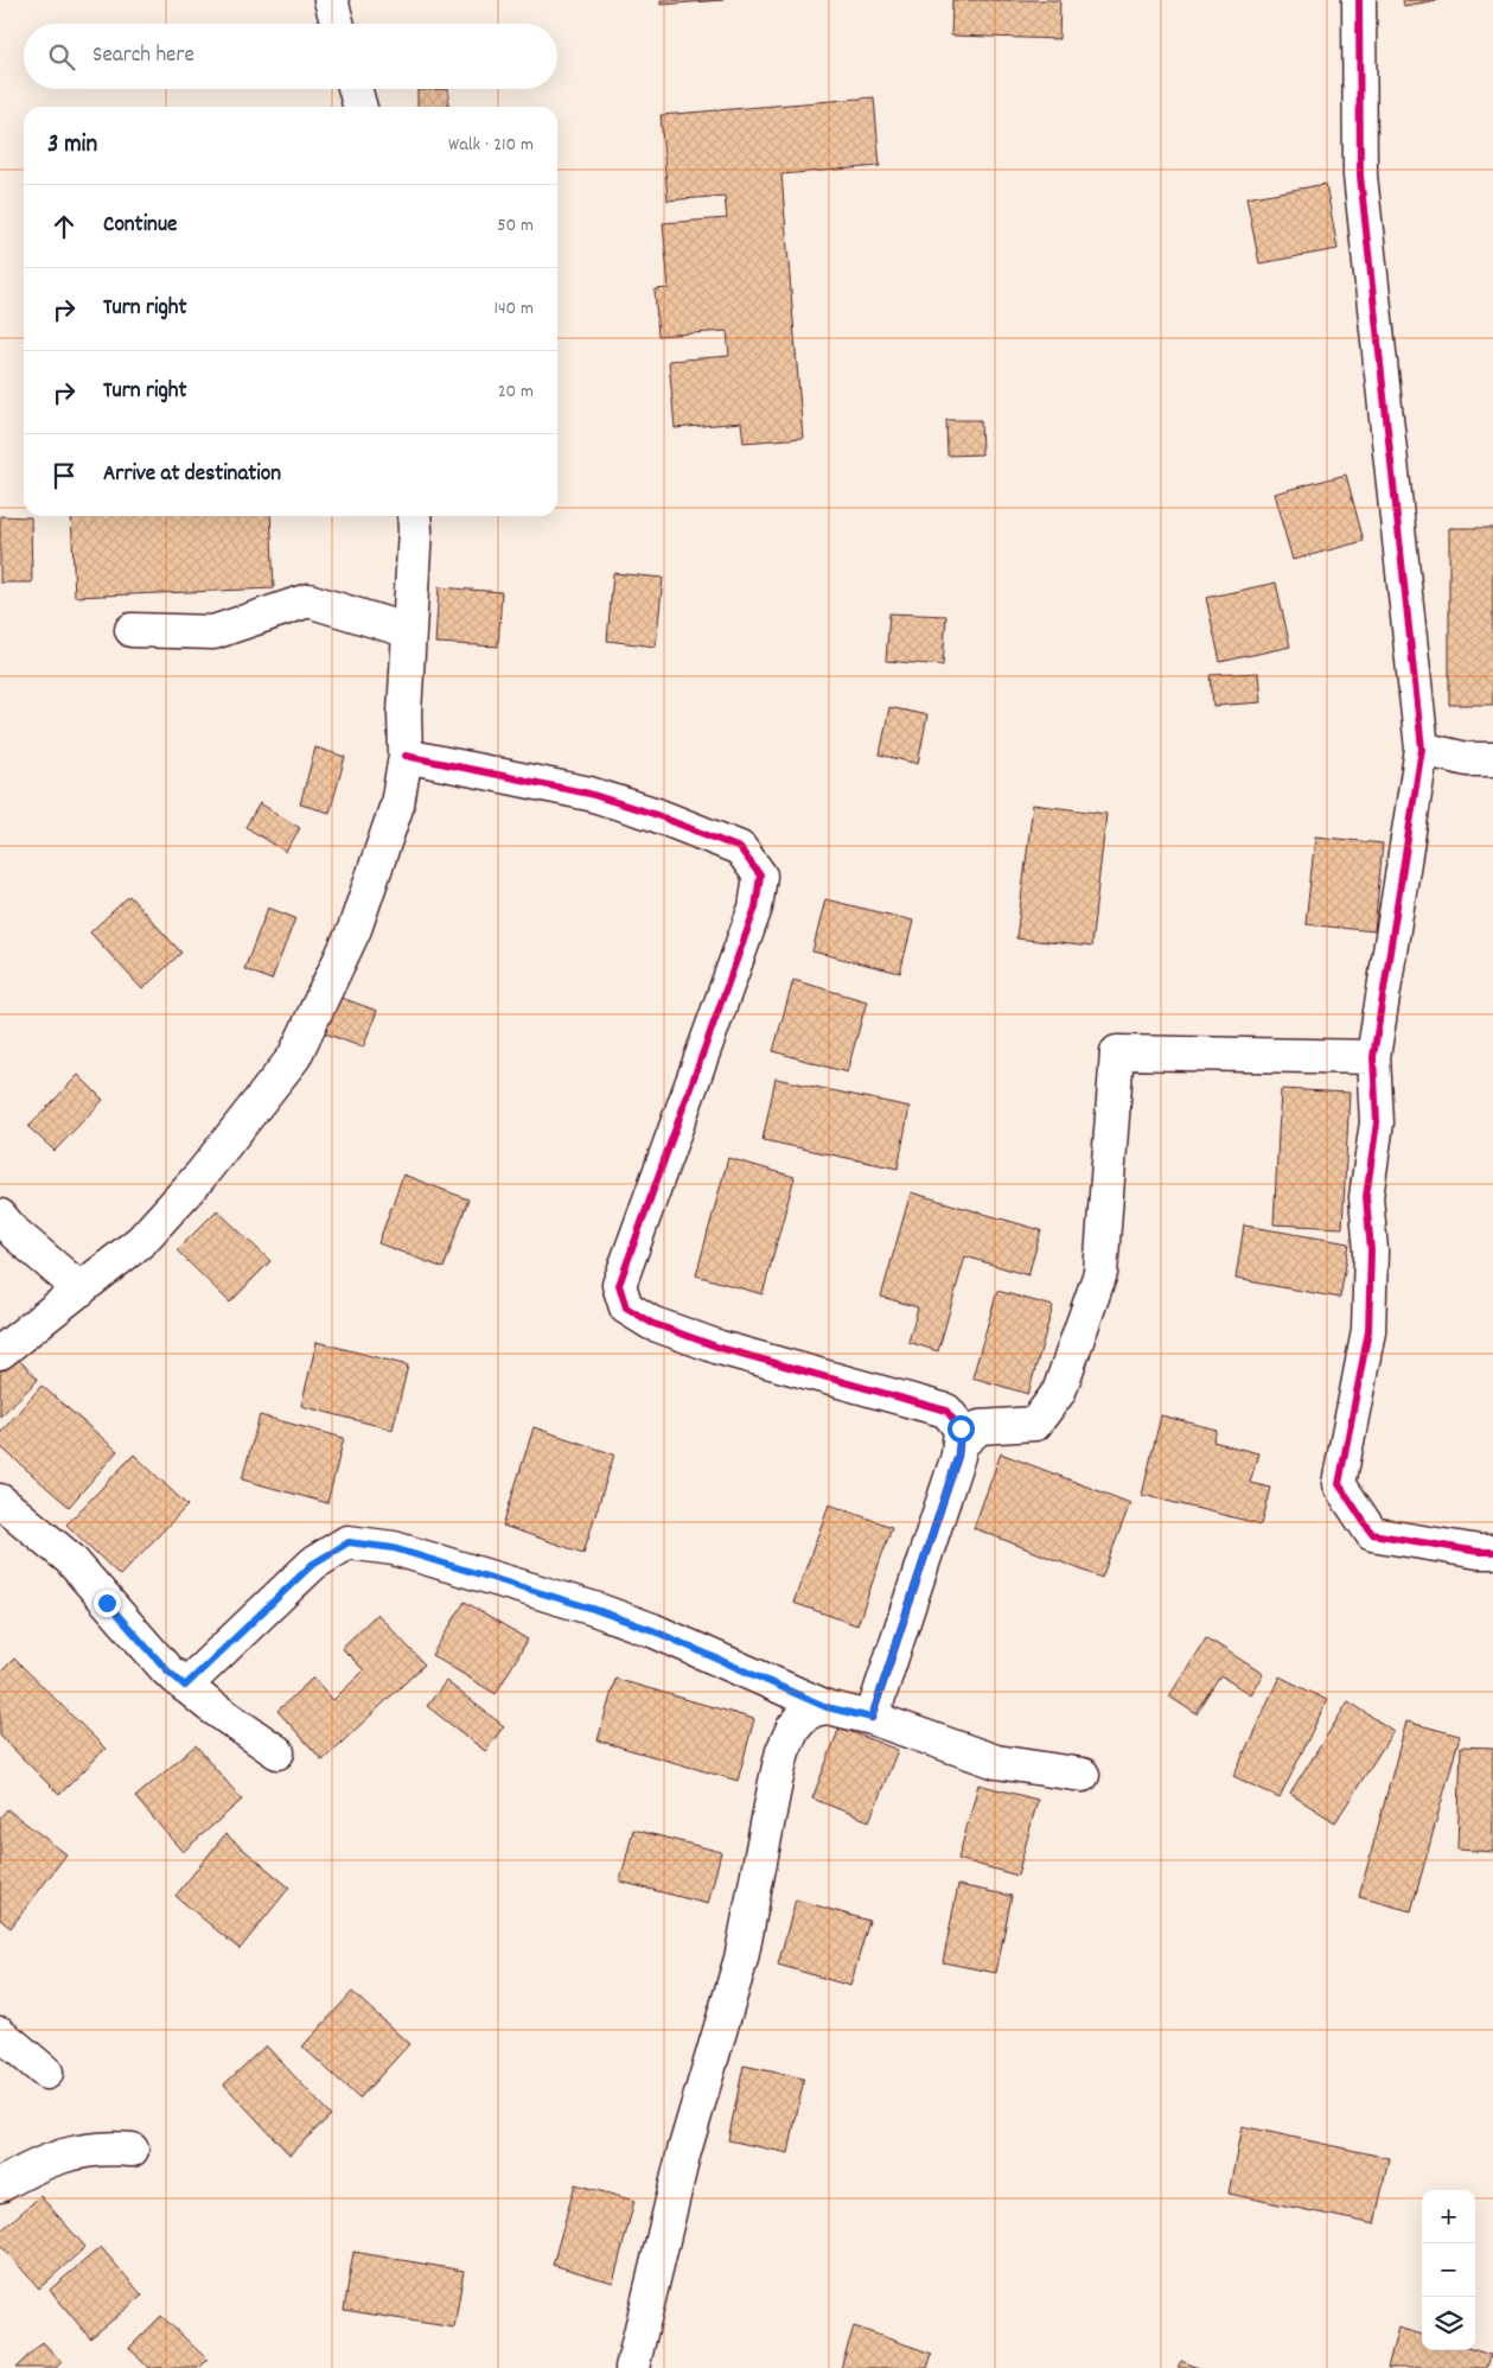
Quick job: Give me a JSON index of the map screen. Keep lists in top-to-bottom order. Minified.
{"page":{"search":"Search here","heading":["3 min","Walk · 210 m"],"list":[["Continue","50 m"],["Turn right","140 m"],["Turn right","20 m"],"Arrive at destination"],"map_buttons":["+","−"]}}
